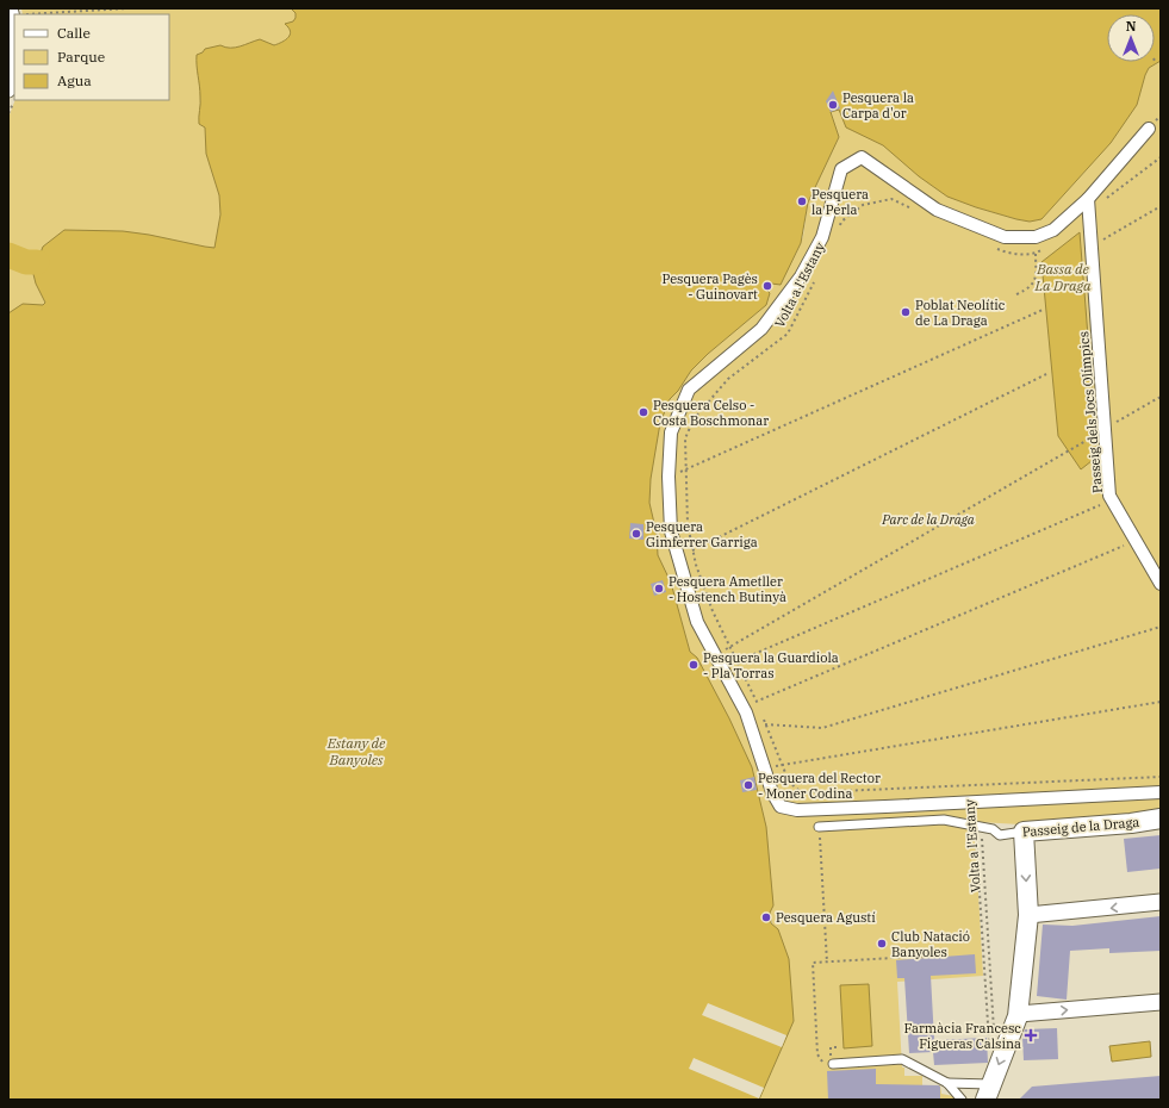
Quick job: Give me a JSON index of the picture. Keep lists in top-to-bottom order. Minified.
{"streets":{"street":["Passeig dels Jocs Olímpics","Passeig de la Draga"],"path":["Volta a l'Estany"]},"crossings":[["Volta a l'Estany","Passeig de la Draga"]],"water":["Bassa de La Draga","Estany de Banyoles"],"parks":["Parc de la Draga"],"places":{"other":["Pesquera la Carpa d'or","Pesquera la Perla","Pesquera Pagès - Guinovart","Poblat Neolític de La Draga","Pesquera Celso - Costa Boschmonar","Pesquera Gimferrer Garriga","Pesquera Ametller - Hostench Butinyà","Pesquera la Guardiola - Pla Torras","Pesquera del Rector - Moner Codina","Pesquera Agustí","Club Natació Banyoles"],"health":["Farmàcia Francesc Figueras Calsina"]},"legend":["Calle","Parque","Agua"],"north":"top"}
